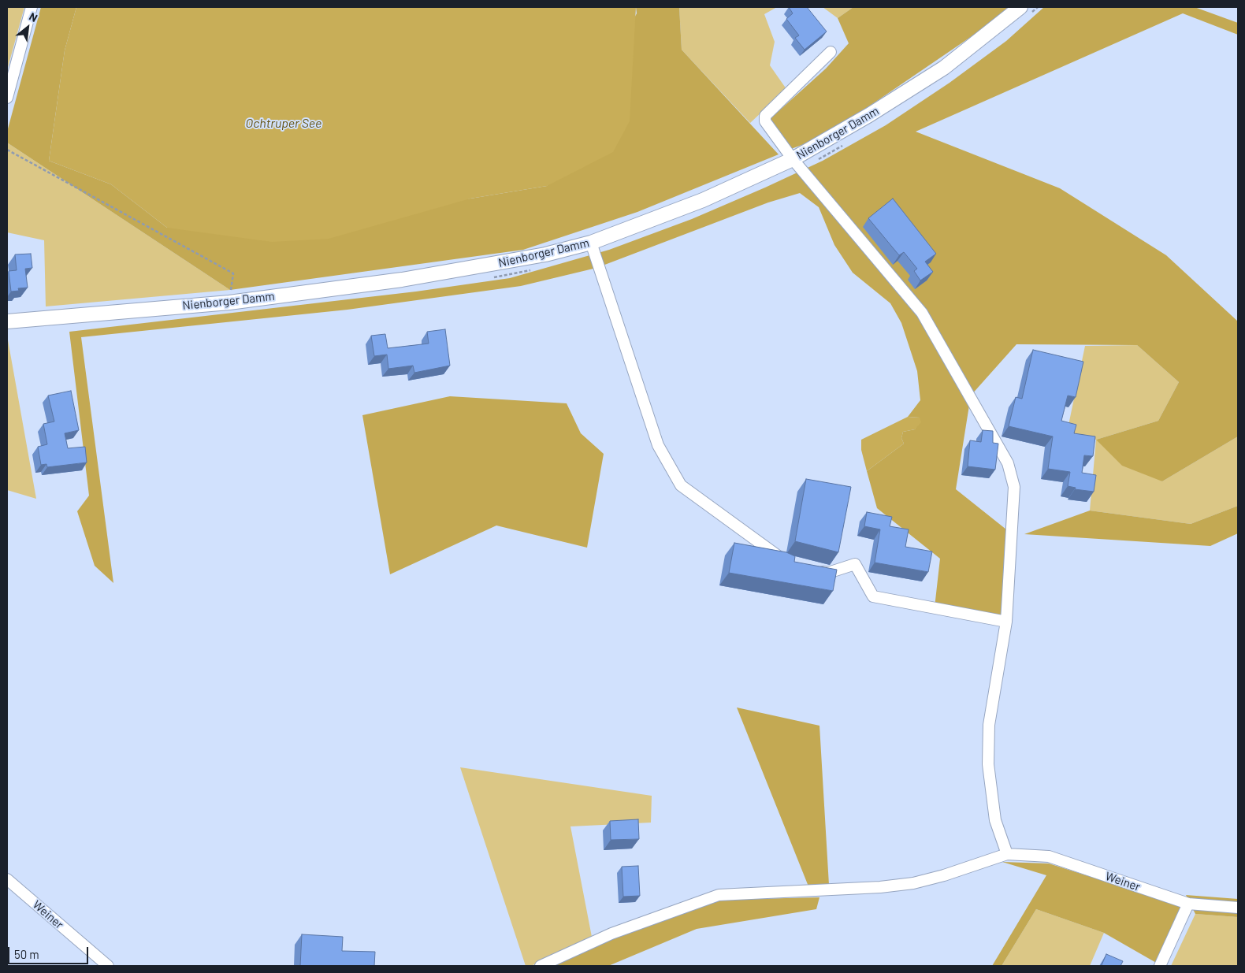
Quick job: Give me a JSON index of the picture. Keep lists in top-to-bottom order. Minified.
{"streets":{"main road":["Nienborger Damm"],"street":["Weiner"]},"water":["Ochtruper See"],"scale_bar":"50 m","north":"top right"}
